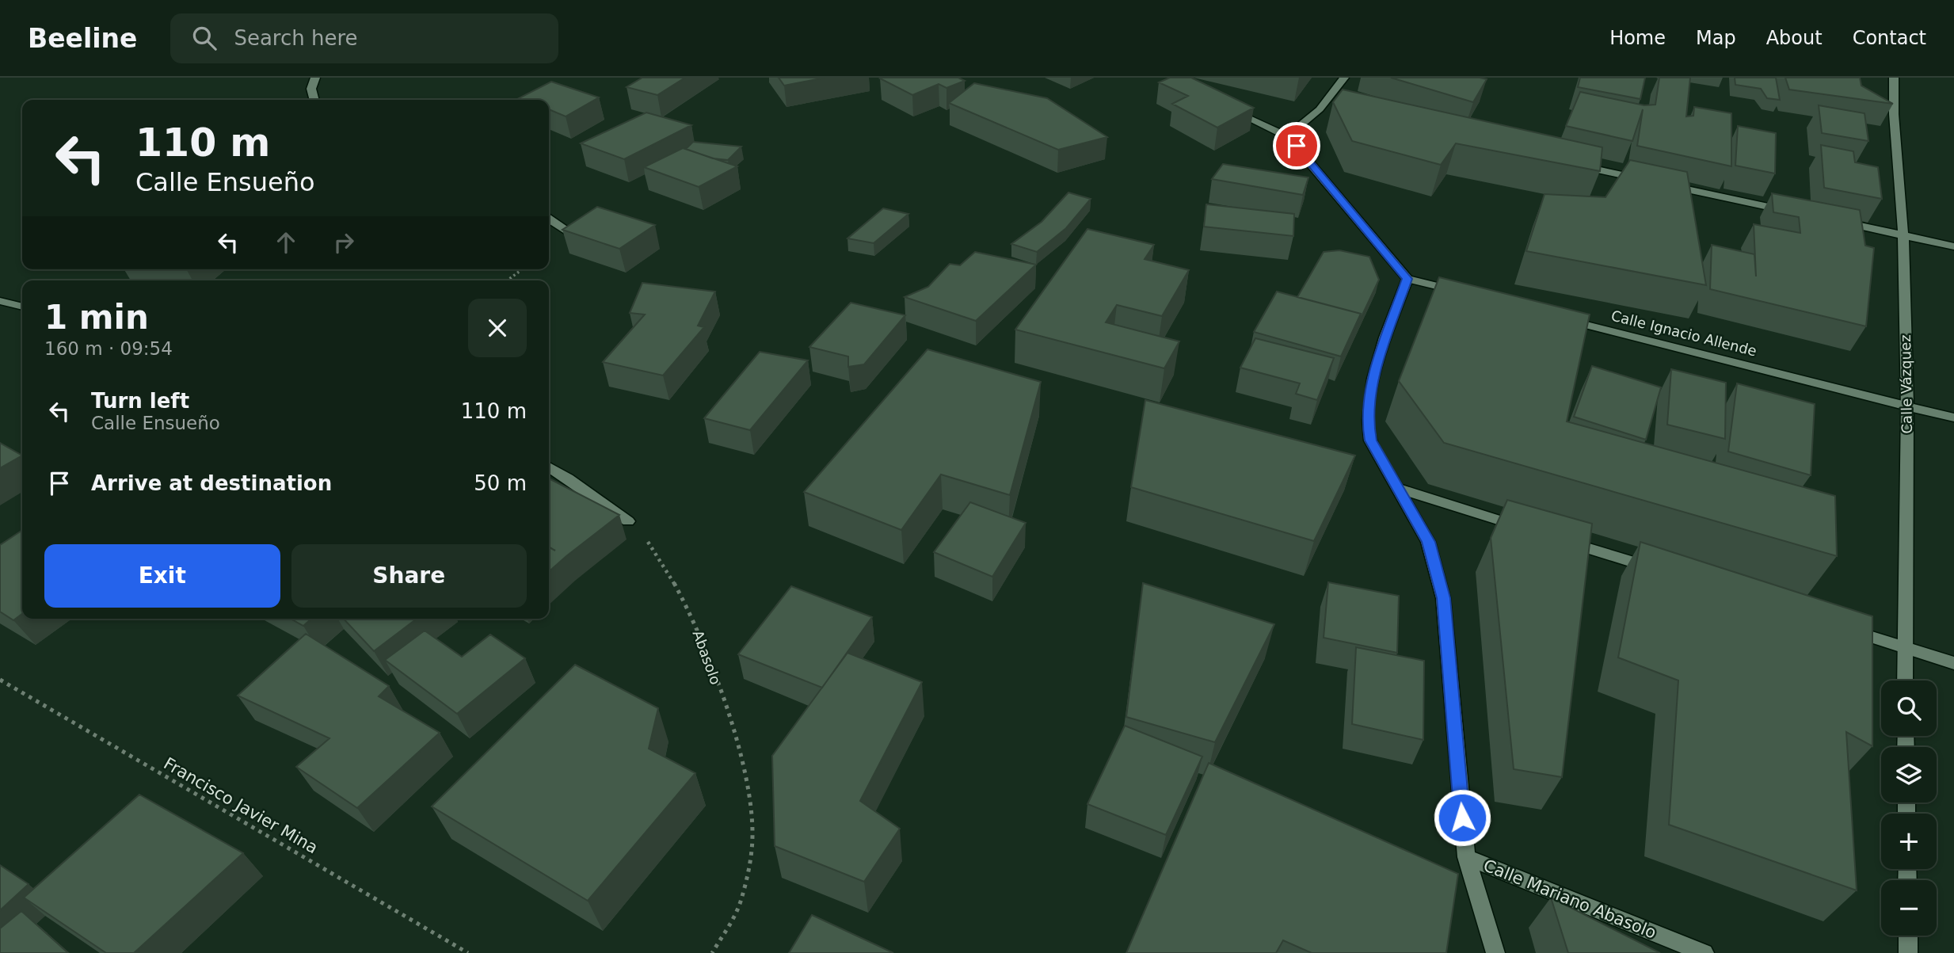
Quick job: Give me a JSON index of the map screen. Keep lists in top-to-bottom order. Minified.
{"streets":{"street":["Calle Ignacio Allende","Calle Vázquez","Calle Mariano Abasolo"],"path":["Abasolo","Francisco Javier Mina"]},"crossings":[["Calle Ignacio Allende","Calle Vázquez"]],"page":{"header":"Beeline","search":"Search here","nav":["Home","Map","About","Contact"],"turn":["110 m","Calle Ensueño"],"heading":["1 min","160 m · 09:54"],"list":[{"name":"Turn left","note":"Calle Ensueño","value":"110 m"},{"name":"Arrive at destination","value":"50 m"}],"buttons":["Exit","Share"],"map_buttons":["+","−"]}}
